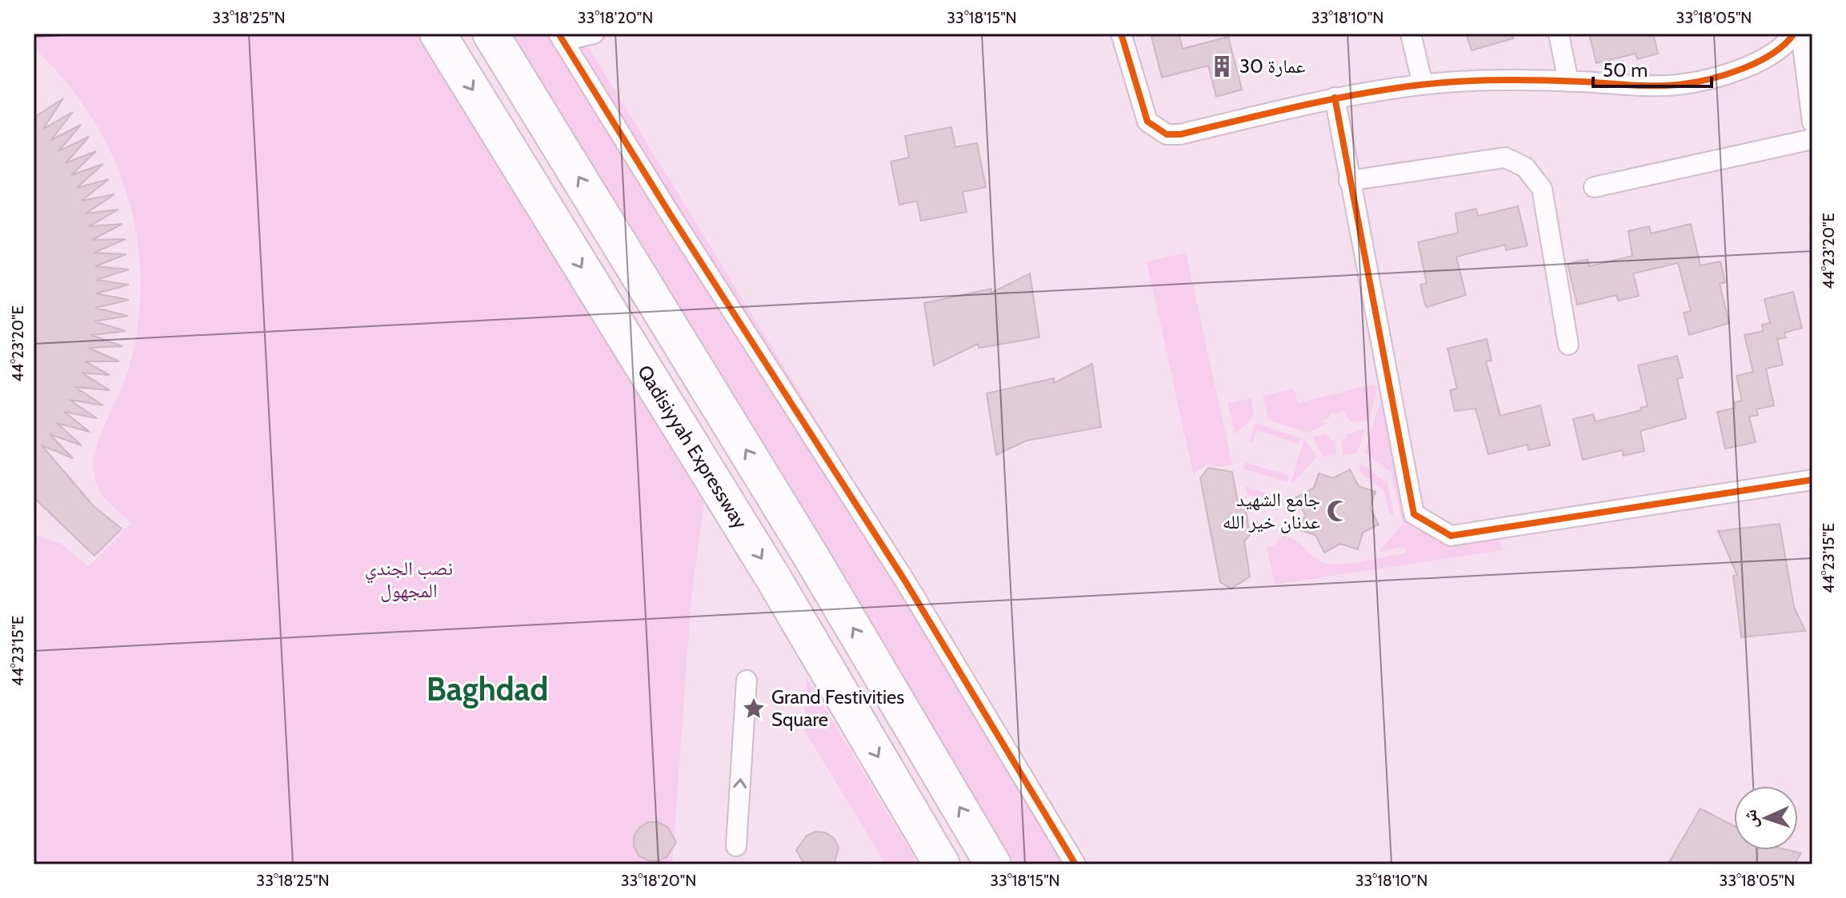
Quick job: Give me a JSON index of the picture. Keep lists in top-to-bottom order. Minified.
{"streets":{"highway":["Qadisiyyah Expressway"]},"districts":["Baghdad"],"parks":["نصب الجندي المجهول"],"places":{"building":["عمارة 30"],"mosque":["جامع الشهيد عدنان خير الله"],"place":["Grand Festivities Square"]},"scale_bar":"50 m","north":"left","coordinates":["33°18'25\"N","33°18'20\"N","33°18'15\"N","33°18'10\"N","33°18'05\"N","44°23'20\"E","44°23'15\"E"]}
